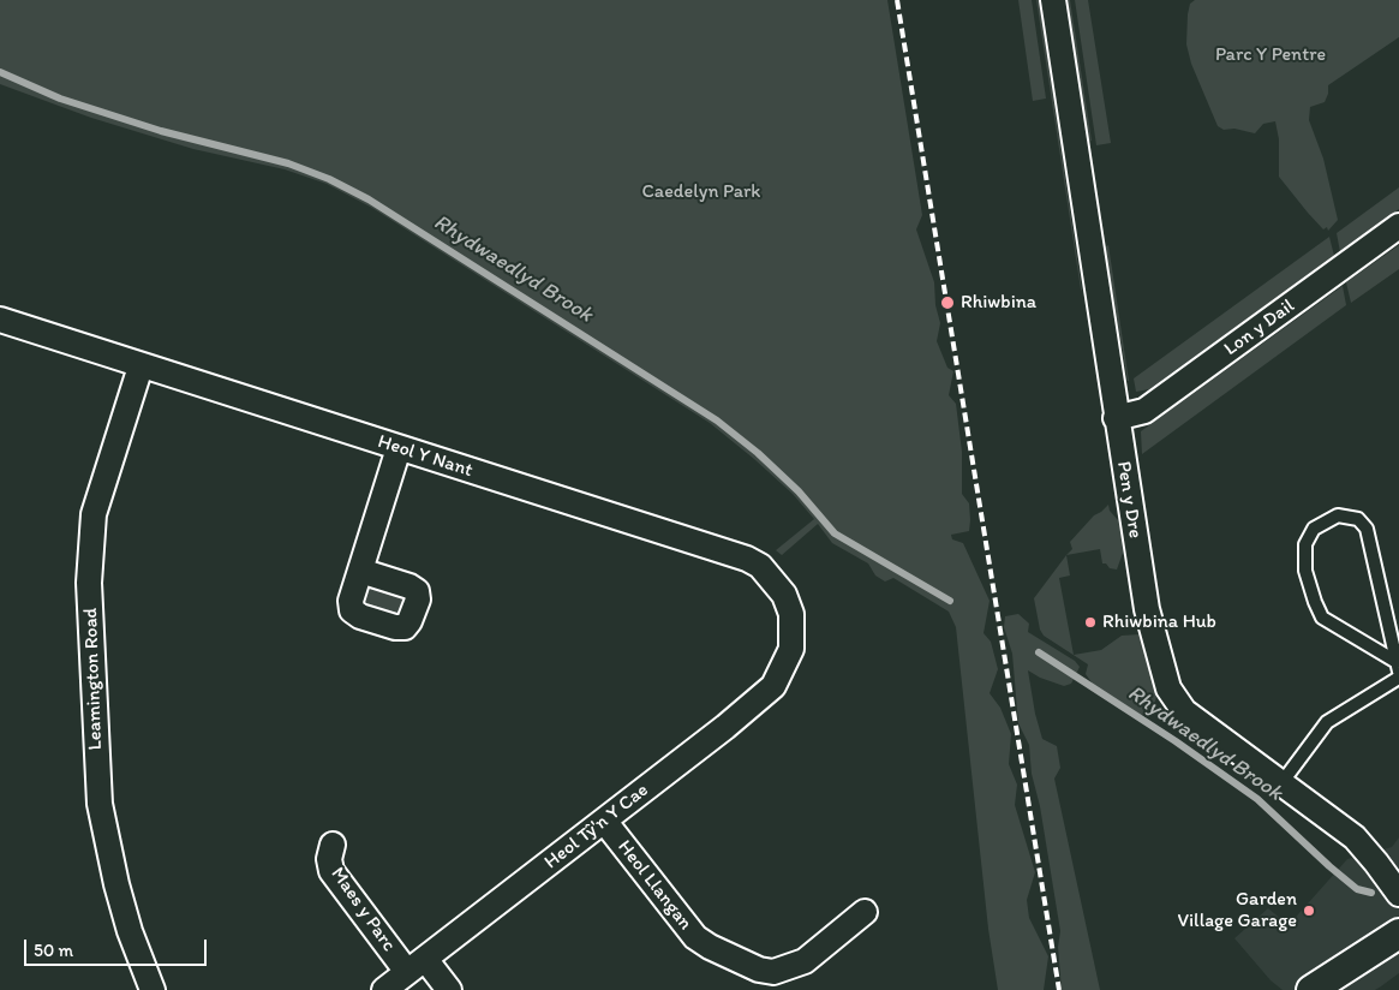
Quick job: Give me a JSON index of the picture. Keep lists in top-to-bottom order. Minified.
{"streets":{"street":["Lon y Dail","Heol Y Nant","Pen y Dre","Leamington Road","Heol Tŷ'n Y Cae","Heol Llangan","Maes y Parc"]},"crossings":[["Lon y Dail","Pen y Dre"],["Heol Y Nant","Leamington Road"],["Heol Y Nant","Heol Tŷ'n Y Cae"],["Heol Tŷ'n Y Cae","Heol Llangan"],["Heol Tŷ'n Y Cae","Maes y Parc"]],"water":["Rhydwaedlyd Brook"],"parks":["Parc Y Pentre","Caedelyn Park"],"places":["Rhiwbina","Rhiwbina Hub","Garden Village Garage"],"scale_bar":"50 m"}
